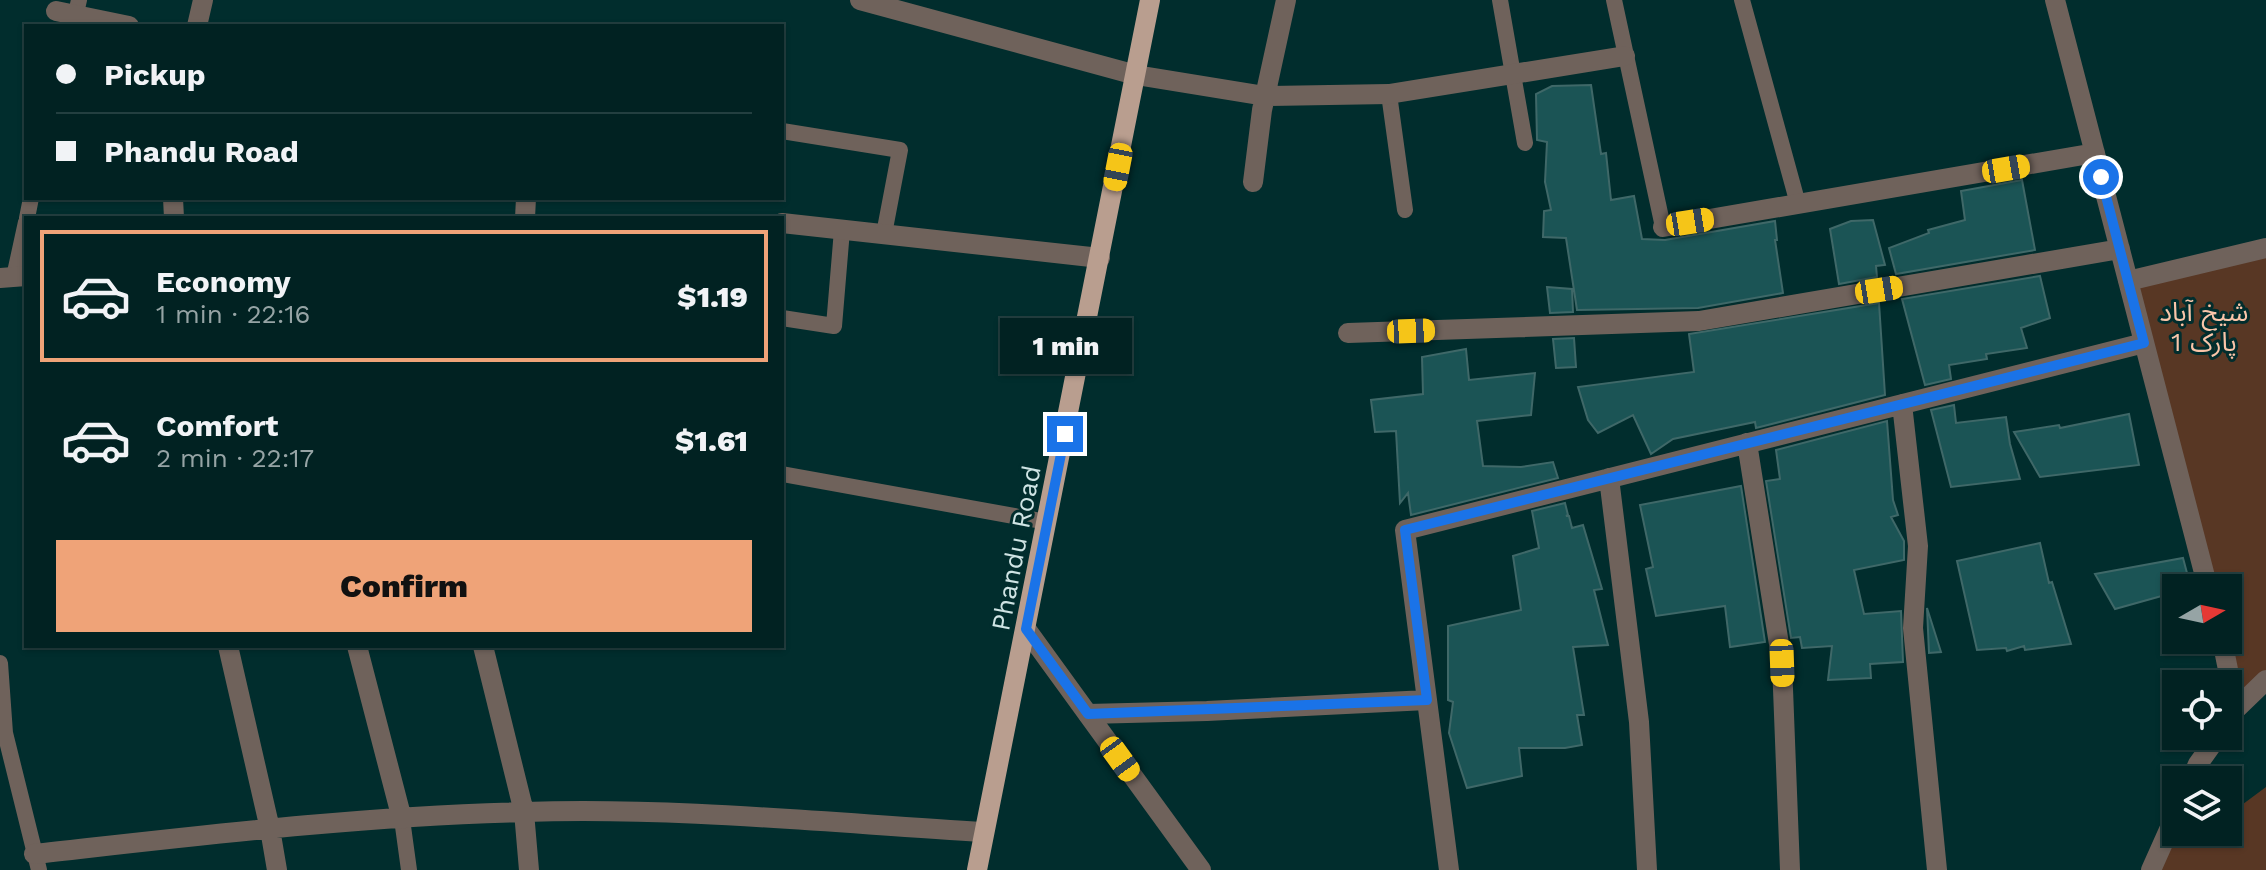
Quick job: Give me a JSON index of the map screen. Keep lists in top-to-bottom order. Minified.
{"streets":{"main road":["Phandu Road"]},"parks":["شیخ آباد پارک 1"],"north":"right","page":{"banner":["Pickup","Phandu Road"],"list":[{"name":"Economy","note":"1 min · 22:16","value":"$1.19"},{"name":"Comfort","note":"2 min · 22:17","value":"$1.61"}],"bubble":"1 min","buttons":"Confirm"}}
